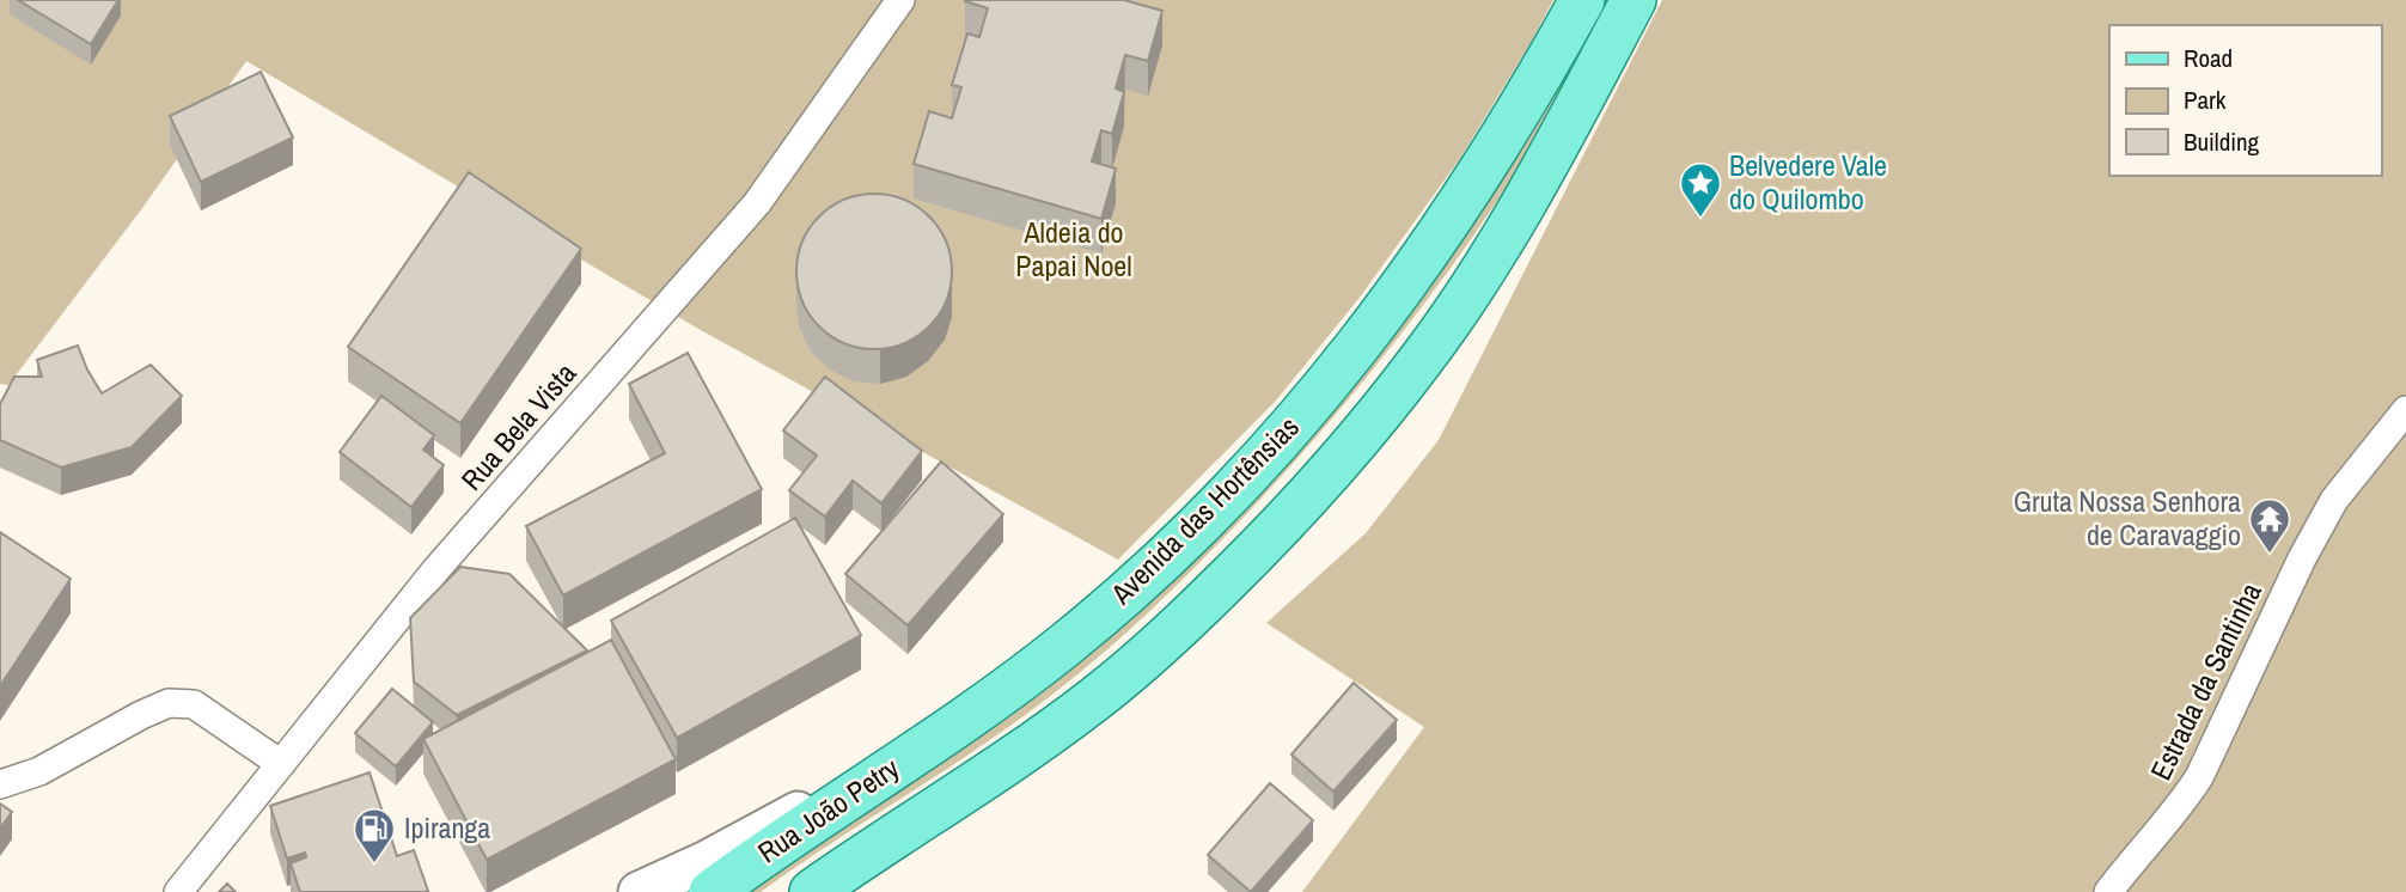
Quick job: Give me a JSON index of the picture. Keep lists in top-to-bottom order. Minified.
{"streets":{"main road":["Avenida das Hortênsias","Rua João Petry"],"street":["Rua Bela Vista","Estrada da Santinha"]},"crossings":[["Avenida das Hortênsias","Rua João Petry"]],"parks":["Aldeia do Papai Noel"],"places":{"place":["Belvedere Vale do Quilombo"],"temple":["Gruta Nossa Senhora de Caravaggio"],"fuel station":["Ipiranga"]},"legend":["Road","Park","Building"]}
